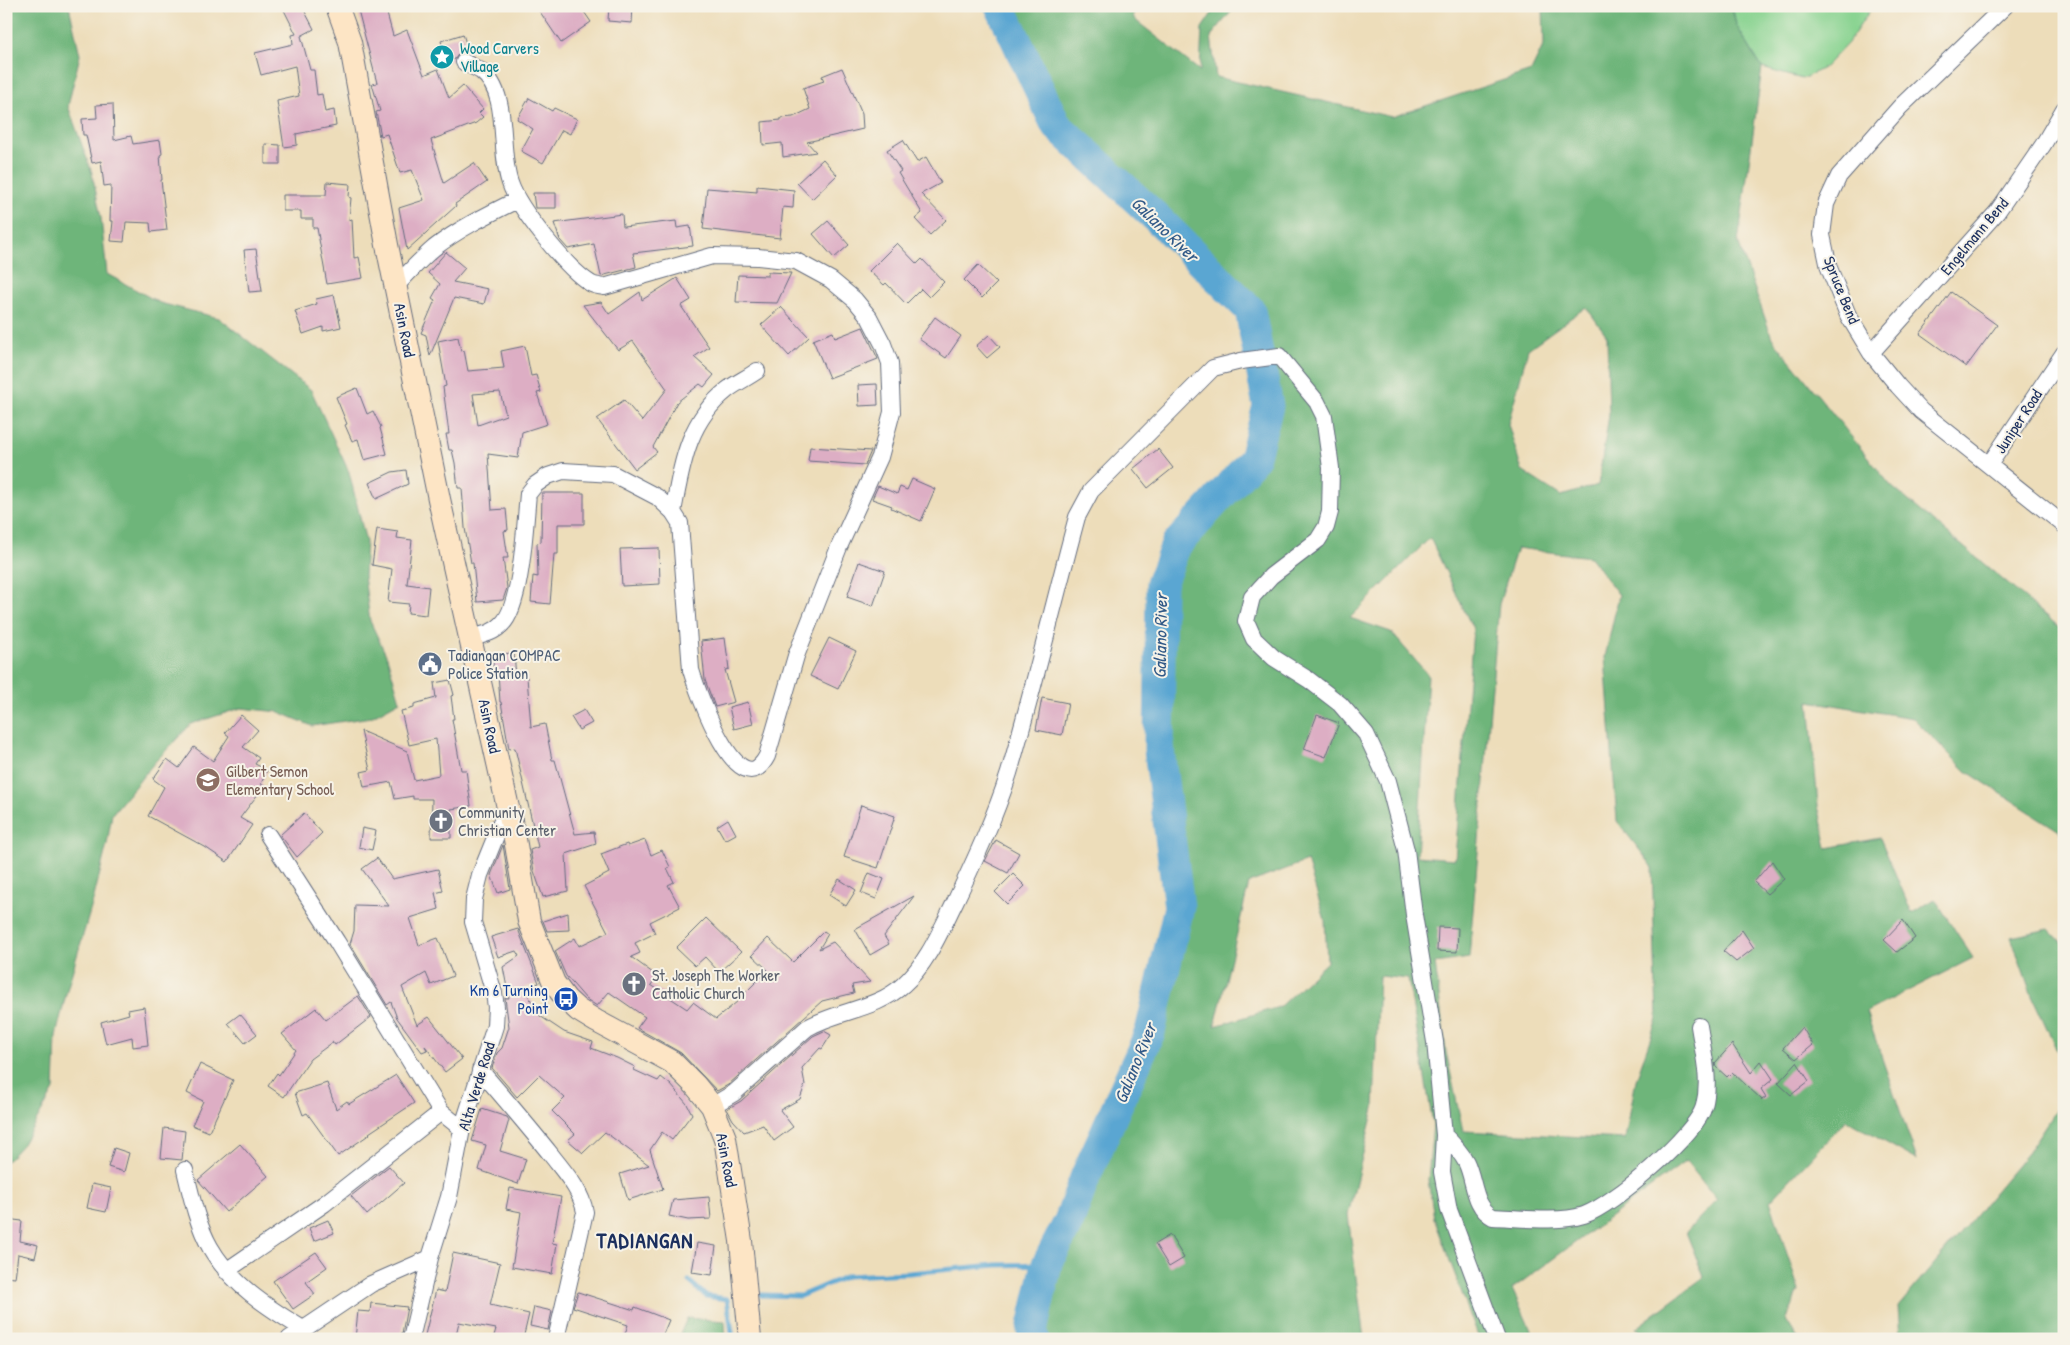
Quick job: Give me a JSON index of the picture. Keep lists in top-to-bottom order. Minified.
{"streets":{"main road":["Asin Road"],"street":["Engelmann Bend","Spruce Bend","Juniper Road","Alta Verde Road"]},"crossings":[["Engelmann Bend","Spruce Bend"],["Spruce Bend","Juniper Road"],["Asin Road","Alta Verde Road"]],"districts":["TADIANGAN"],"water":["Galiano River"],"places":{"place":["Wood Carvers Village"],"public building":["Tadiangan COMPAC Police Station"],"school or university":["Gilbert Semon Elementary School"],"church":["Community Christian Center","St. Joseph The Worker Catholic Church"],"bus stop":["Km 6 Turning Point"]}}
